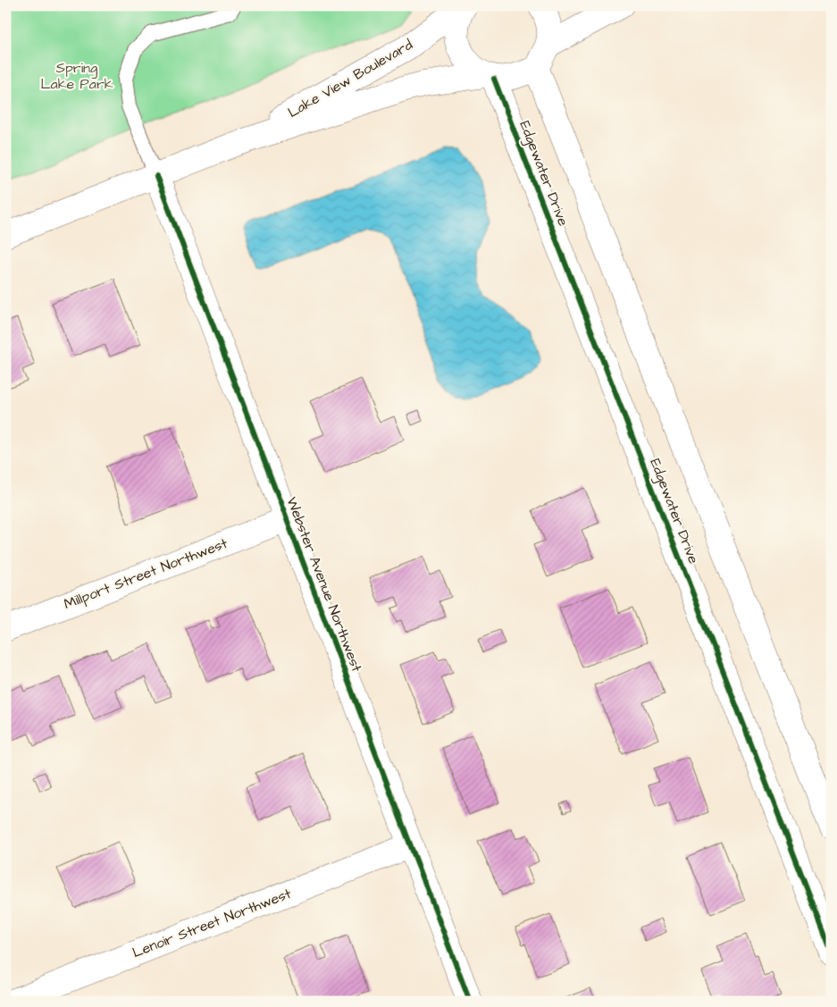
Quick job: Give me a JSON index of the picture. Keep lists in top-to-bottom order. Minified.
{"streets":{"street":["Lake View Boulevard","Edgewater Drive","Millport Street Northwest","Webster Avenue Northwest","Lenoir Street Northwest"]},"crossings":[["Lake View Boulevard","Edgewater Drive"],["Lake View Boulevard","Webster Avenue Northwest"],["Millport Street Northwest","Webster Avenue Northwest"],["Webster Avenue Northwest","Lenoir Street Northwest"]],"parks":["Spring Lake Park"]}
